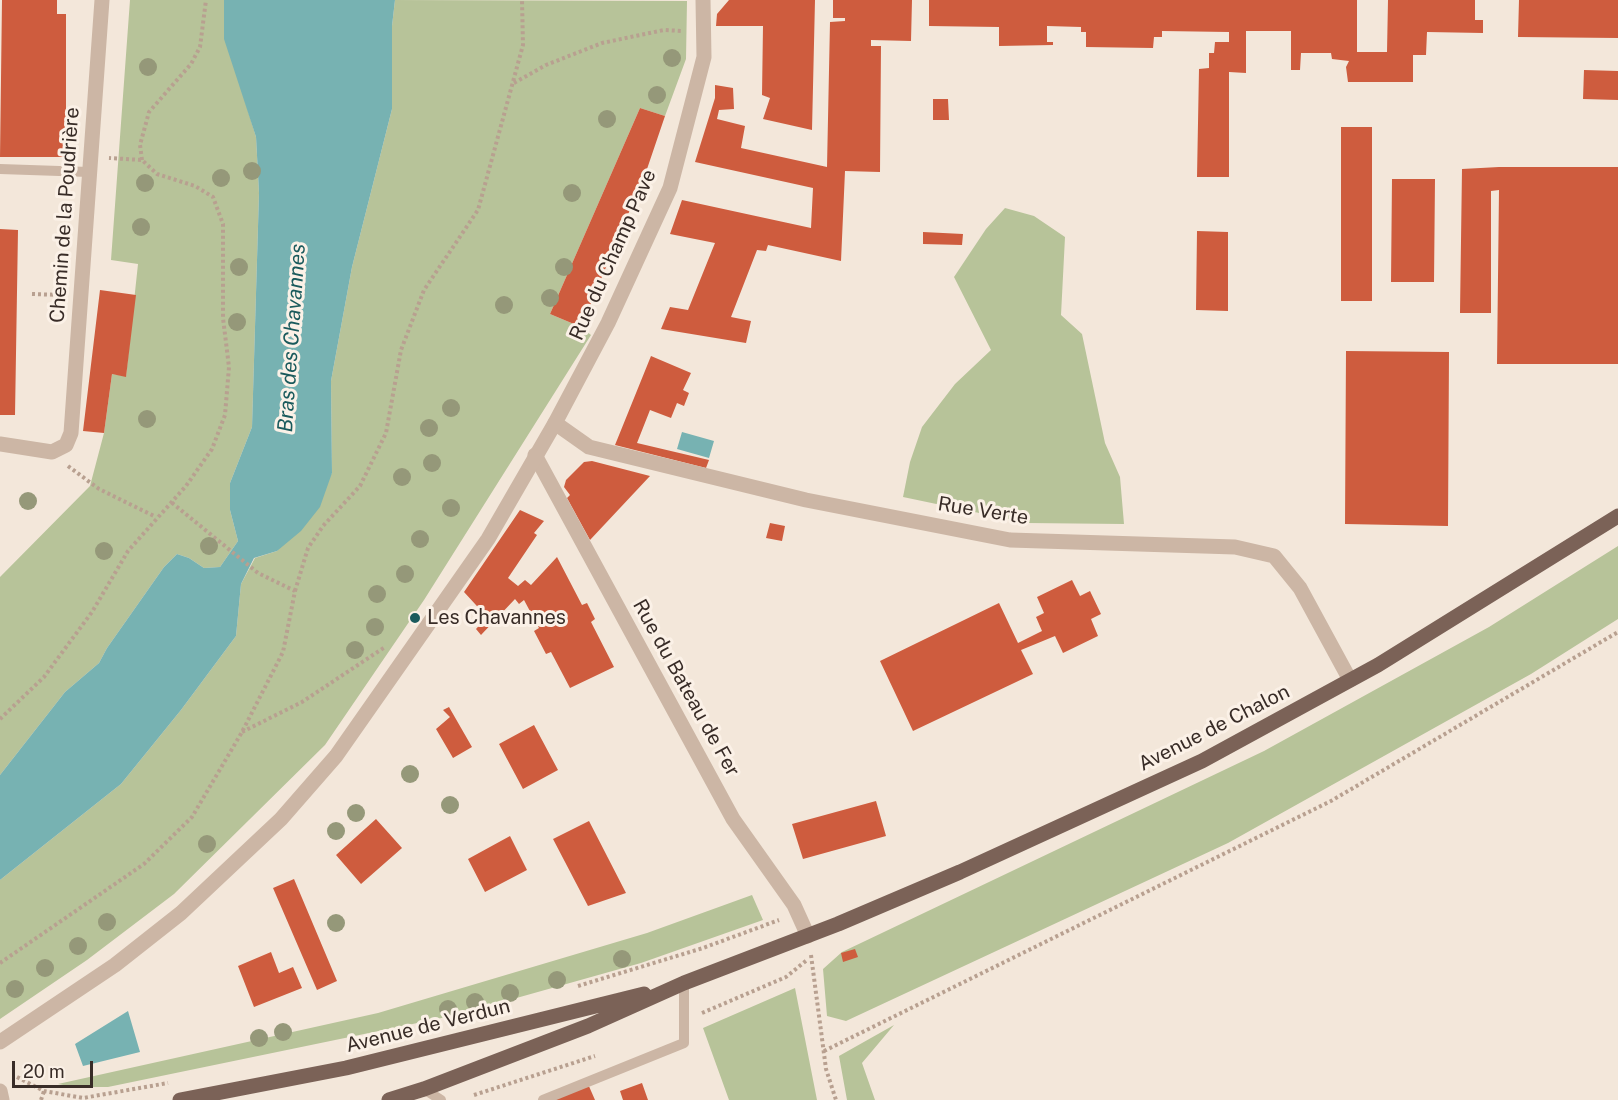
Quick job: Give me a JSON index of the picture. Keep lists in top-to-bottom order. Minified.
{"streets":{"main road":["Avenue de Chalon","Avenue de Verdun"],"street":["Chemin de la Poudrière","Rue du Champ Pave","Rue Verte","Rue du Bateau de Fer"]},"crossings":[["Rue du Champ Pave","Rue Verte"],["Rue du Champ Pave","Rue du Bateau de Fer"],["Rue Verte","Avenue de Chalon"],["Rue du Bateau de Fer","Avenue de Chalon"],["Rue du Bateau de Fer","Avenue de Verdun"],["Avenue de Chalon","Avenue de Verdun"]],"water":["Bras des Chavannes"],"places":["Les Chavannes"],"scale_bar":"20 m"}
